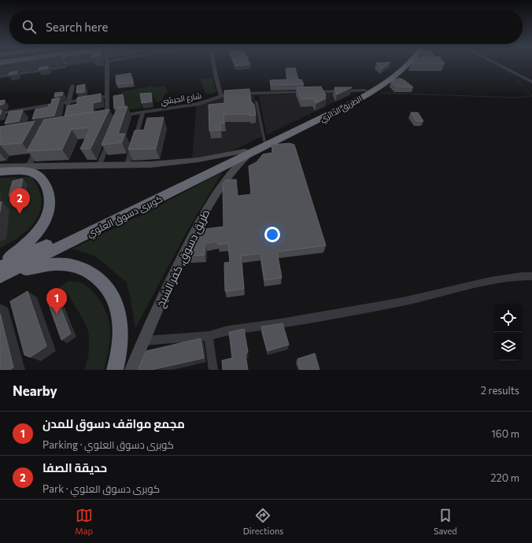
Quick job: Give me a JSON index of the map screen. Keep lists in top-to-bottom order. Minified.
{"streets":{"highway":["الطريق الدائري","كوبرى دسوق العلوي"],"main road":["طريق دسوق, كفر الشيخ"],"street":["شارع الحبشي"]},"crossings":[["شارع الحبشي","الطريق الدائري"],["الطريق الدائري","كوبرى دسوق العلوي"],["الطريق الدائري","طريق دسوق, كفر الشيخ"],["كوبرى دسوق العلوي","طريق دسوق, كفر الشيخ"]],"page":{"search":"Search here","pins":["2","1"],"heading":["Nearby","2 results"],"list":[{"mark":"1","name":"مجمع مواقف دسوق للمدن","note":"Parking · كوبرى دسوق العلوي","value":"160 m"},{"mark":"2","name":"حديقة الصفا","note":"Park · كوبرى دسوق العلوي","value":"220 m"}],"nav":["Map","Directions","Saved"]}}
